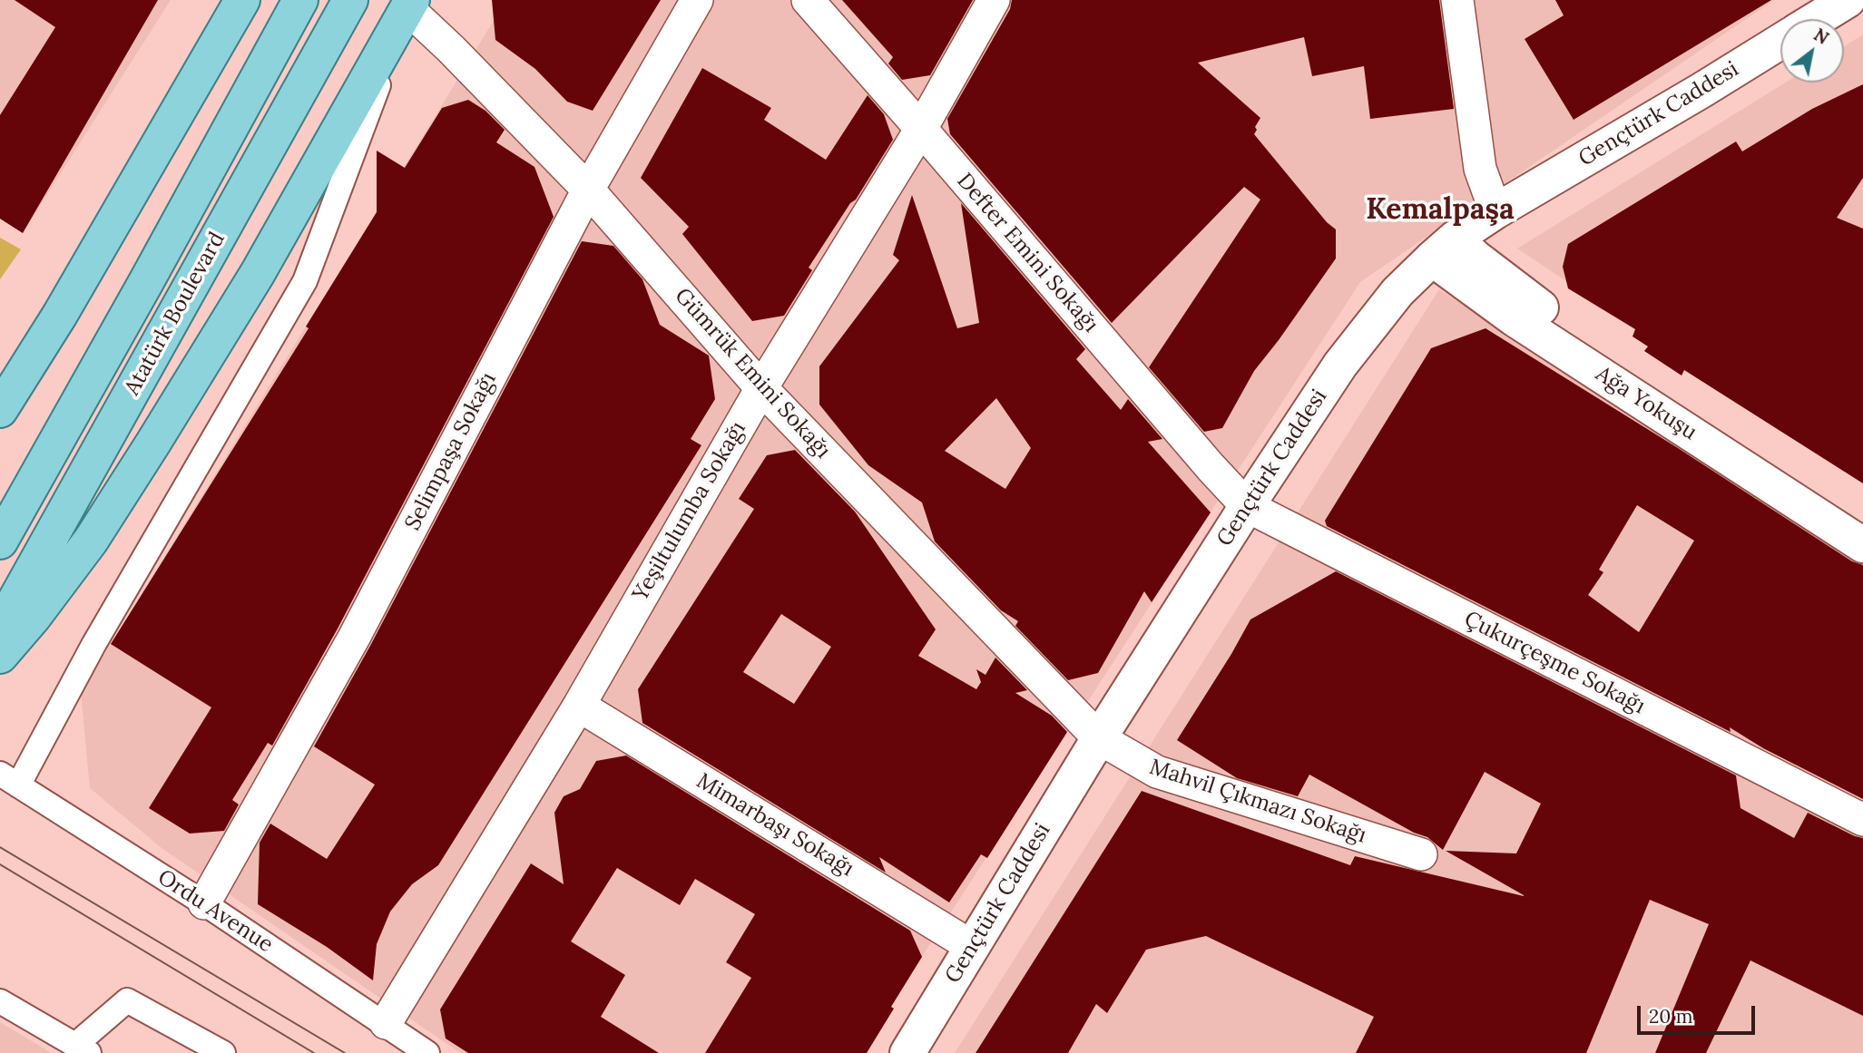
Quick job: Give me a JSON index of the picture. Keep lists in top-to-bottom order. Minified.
{"streets":{"main road":["Gençtürk Caddesi","Atatürk Boulevard","Ağa Yokuşu"],"street":["Defter Emini Sokağı","Gümrük Emini Sokağı","Selimpaşa Sokağı","Yeşiltulumba Sokağı","Çukurçeşme Sokağı","Mahvil Çıkmazı Sokağı","Mimarbaşı Sokağı","Ordu Avenue"]},"crossings":[["Gençtürk Caddesi","Defter Emini Sokağı"],["Gençtürk Caddesi","Gümrük Emini Sokağı"],["Gençtürk Caddesi","Ağa Yokuşu"],["Gençtürk Caddesi","Çukurçeşme Sokağı"],["Gençtürk Caddesi","Mahvil Çıkmazı Sokağı"],["Gençtürk Caddesi","Mimarbaşı Sokağı"],["Defter Emini Sokağı","Yeşiltulumba Sokağı"],["Defter Emini Sokağı","Çukurçeşme Sokağı"],["Gümrük Emini Sokağı","Selimpaşa Sokağı"],["Gümrük Emini Sokağı","Yeşiltulumba Sokağı"],["Gümrük Emini Sokağı","Mahvil Çıkmazı Sokağı"],["Selimpaşa Sokağı","Ordu Avenue"],["Yeşiltulumba Sokağı","Mimarbaşı Sokağı"],["Yeşiltulumba Sokağı","Ordu Avenue"]],"districts":["Kemalpaşa"],"scale_bar":"20 m","north":"top right"}
